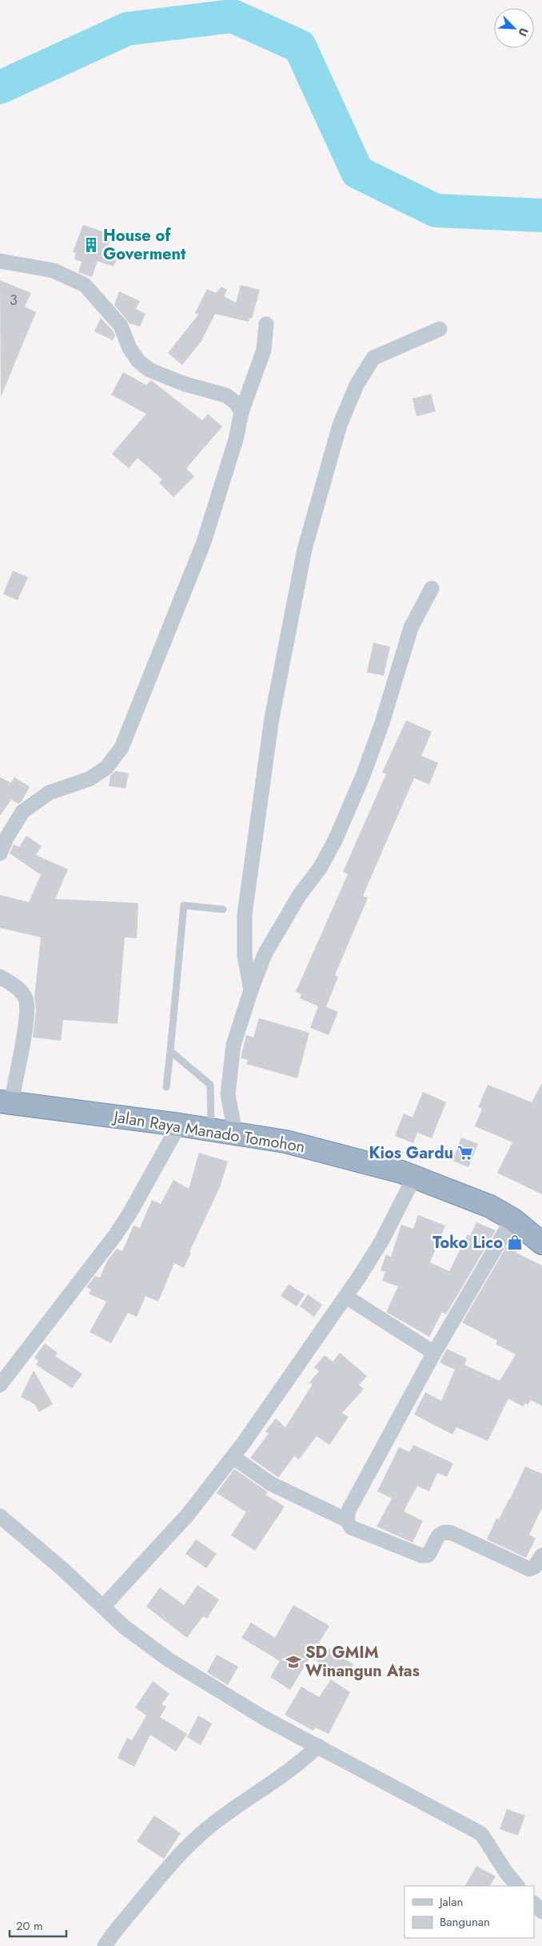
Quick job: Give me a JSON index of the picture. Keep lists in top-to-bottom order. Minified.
{"streets":{"highway":["Jalan Raya Manado Tomohon"]},"places":{"building":["House of Goverment"],"supermarket":["Kios Gardu"],"shop":["Toko Lico"],"school or university":["SD GMIM Winangun Atas"]},"house_numbers":["3"],"legend":["Jalan","Bangunan"],"scale_bar":"20 m","north":"bottom right"}
